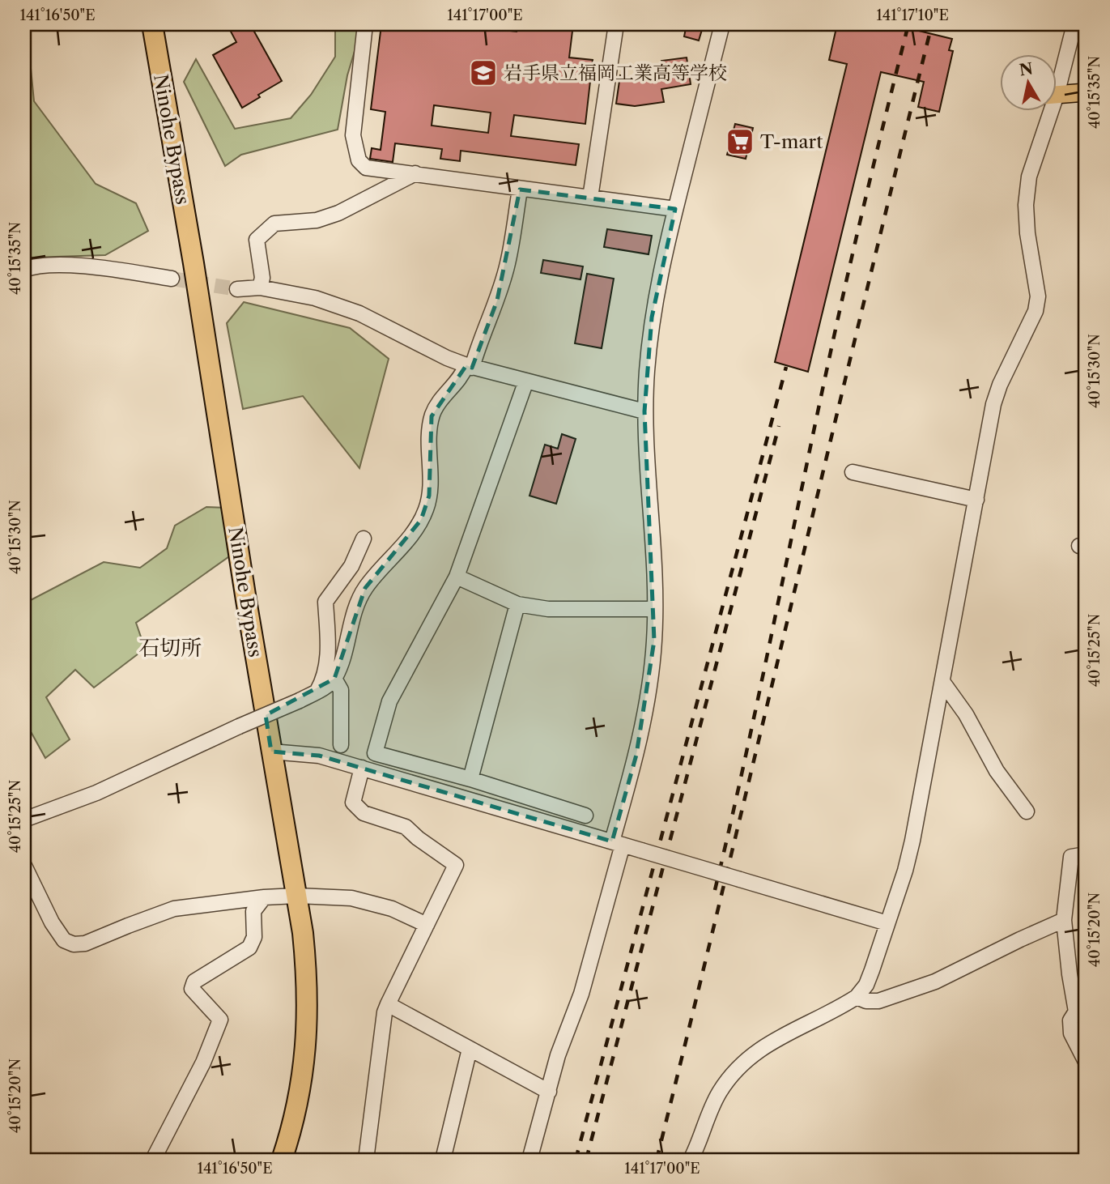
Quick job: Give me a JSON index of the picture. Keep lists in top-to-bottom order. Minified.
{"streets":{"highway":["Ninohe Bypass"]},"districts":["石切所"],"places":{"school or university":["岩手県立福岡工業高等学校"],"supermarket":["T-mart"]},"north":"top","coordinates":["141°16'50\"E","141°17'00\"E","141°17'10\"E","40°15'35\"N","40°15'30\"N","40°15'25\"N","40°15'20\"N"]}
